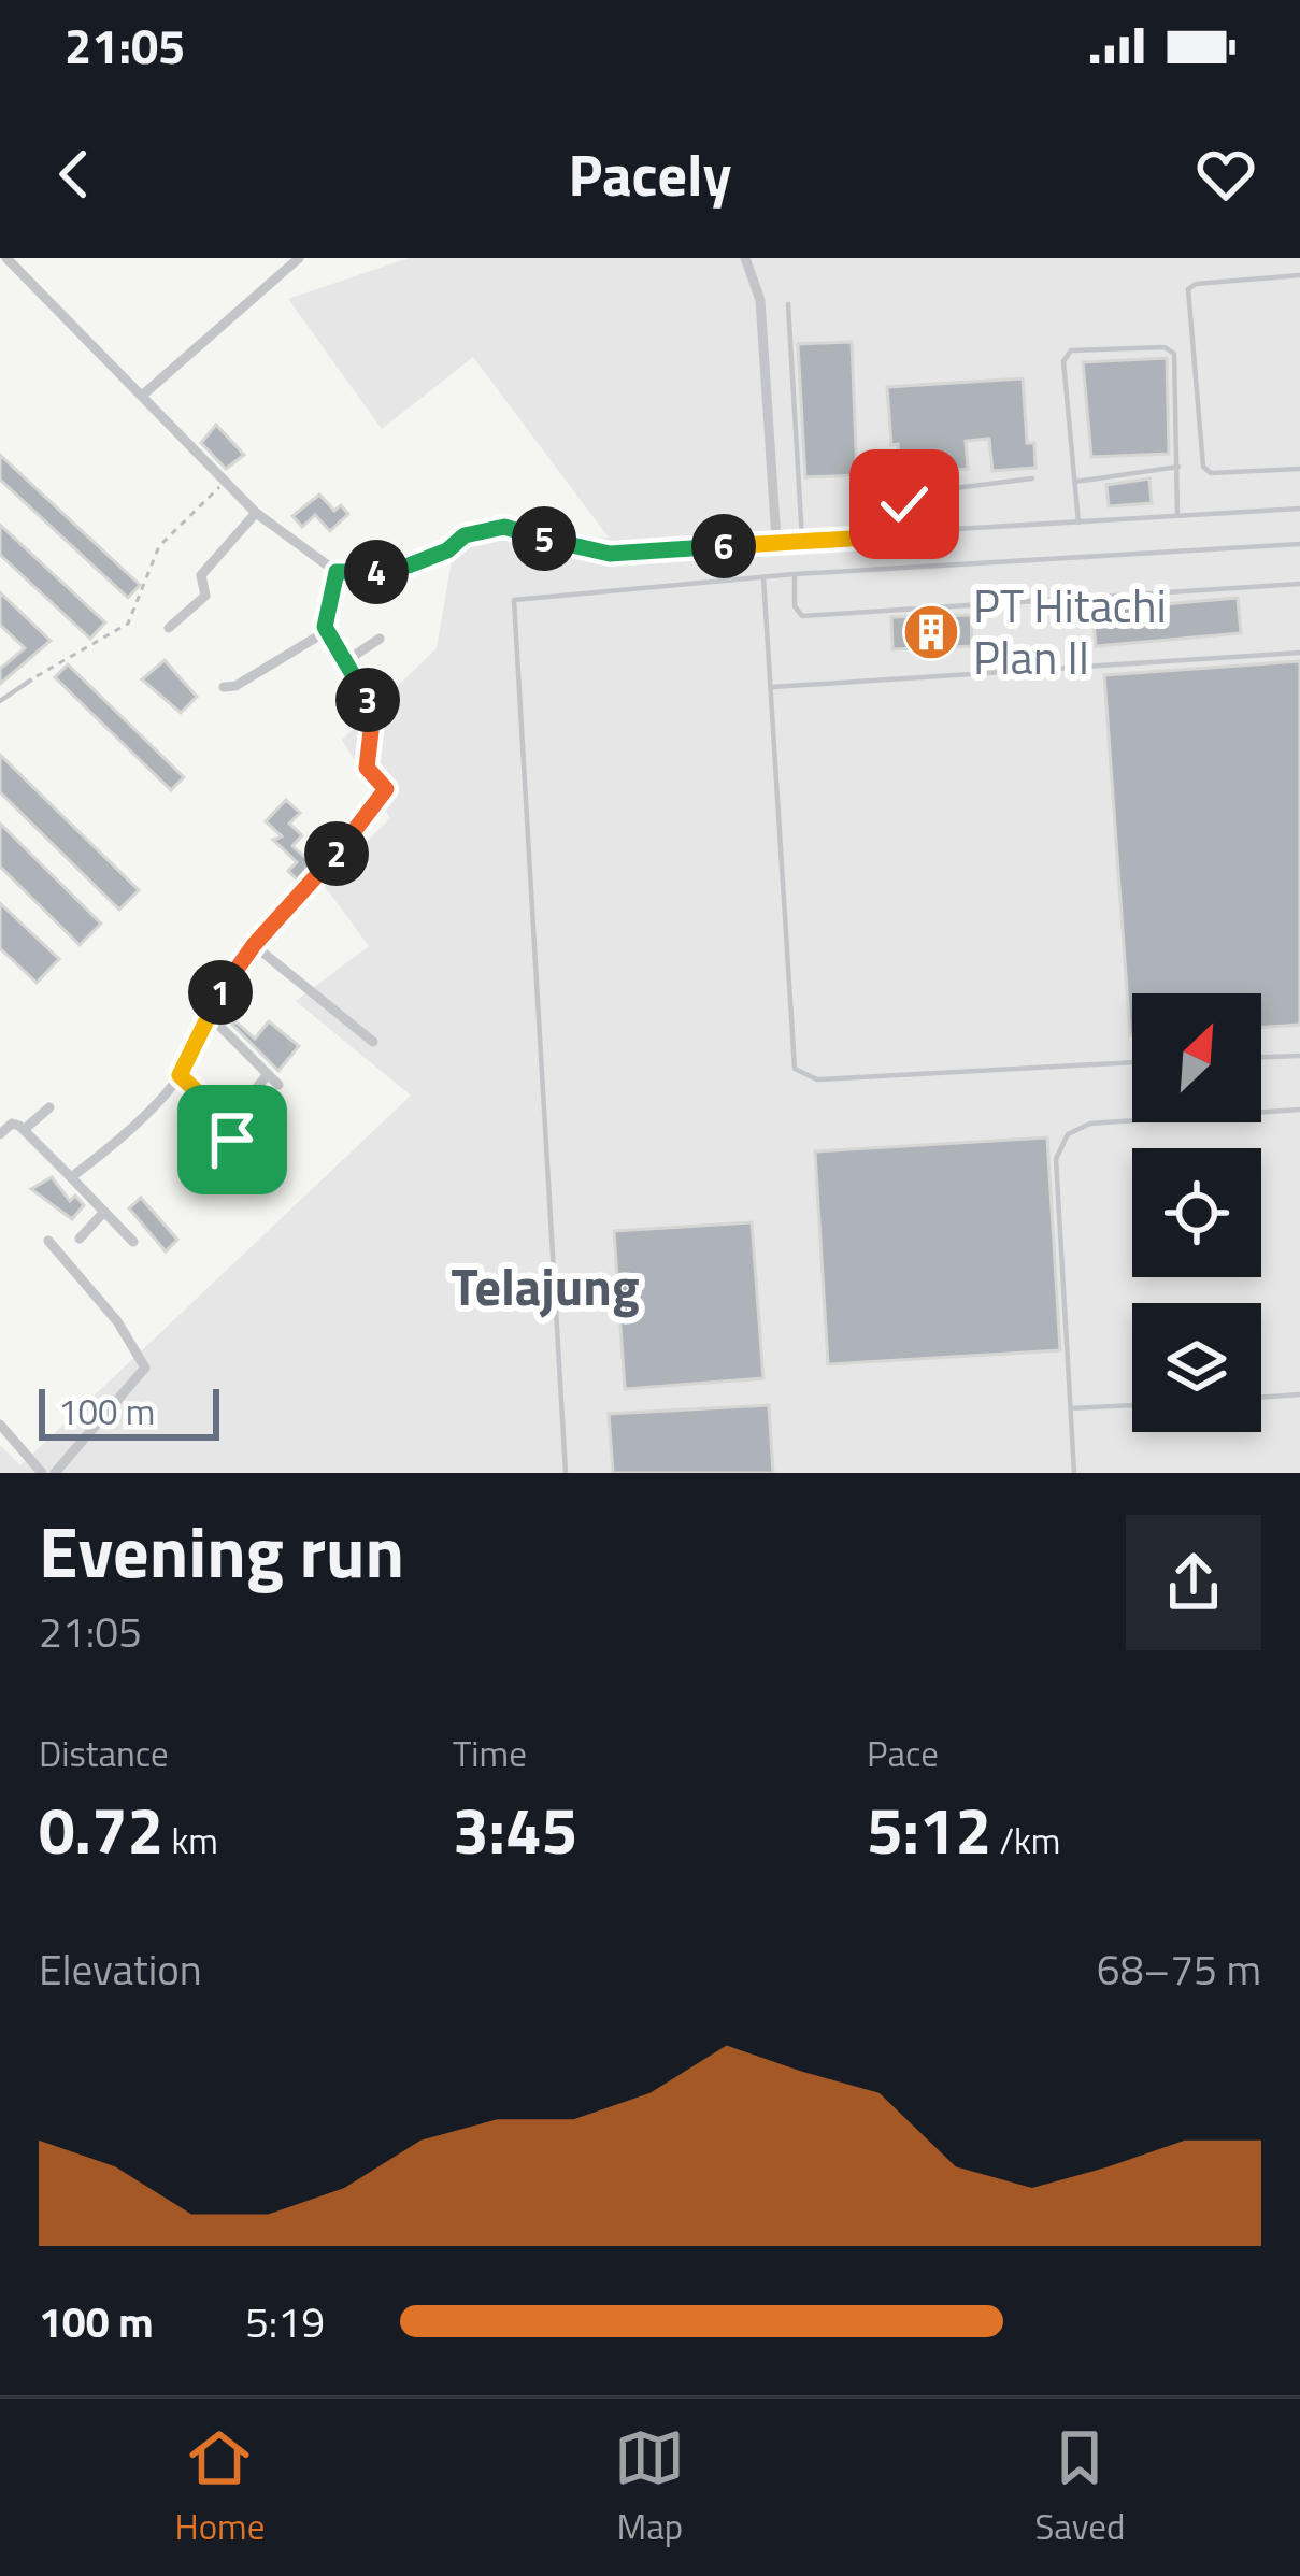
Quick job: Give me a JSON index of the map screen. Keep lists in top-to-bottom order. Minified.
{"districts":["Telajung"],"places":{"building":["PT Hitachi Plan II"]},"scale_bar":"100 m","north":"top right","page":{"status":"21:05","header":"Pacely","pins":["5","6","4","3","2","1"],"scale":"100 m","heading":["Evening run","21:05"],"stats":[["Distance","0.72 km"],["Time","3:45"],["Pace","5:12 /km"]],"chart":["Elevation","68–75 m"],"list":[{"name":"100 m","note":"5:19"}],"tabs":["Home","Map","Saved"]}}
